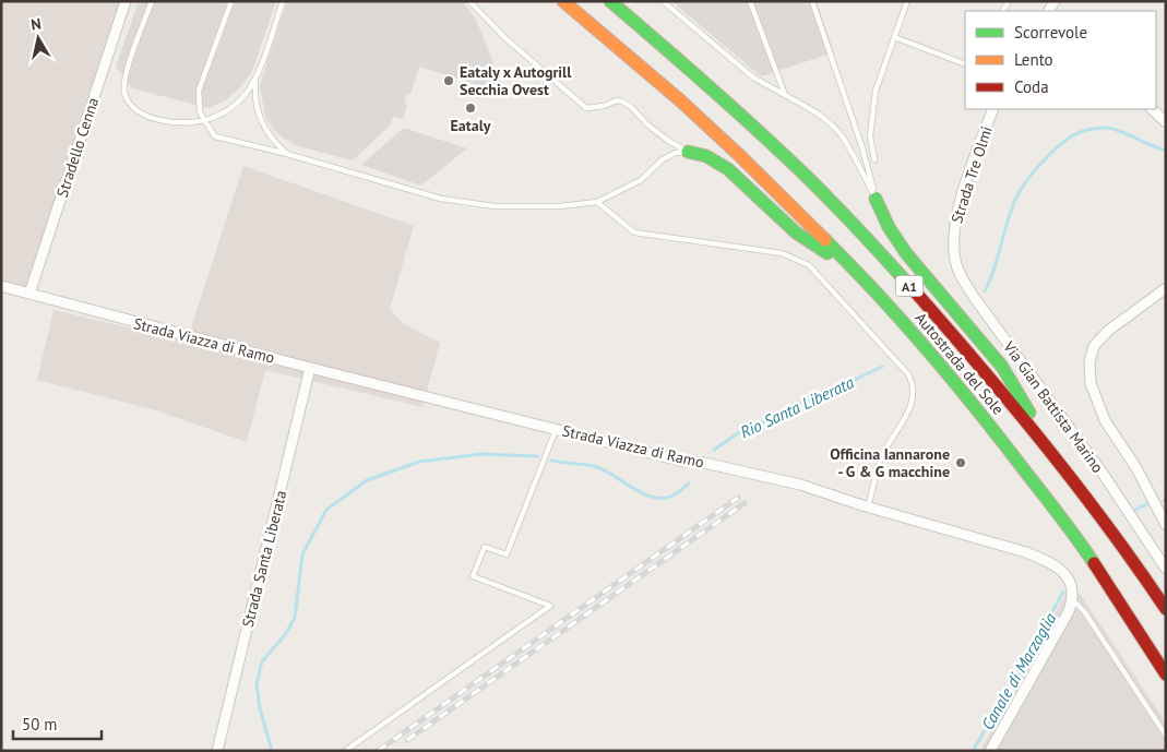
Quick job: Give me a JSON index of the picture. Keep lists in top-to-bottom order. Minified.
{"streets":{"highway":["A1","Autostrada del Sole"],"street":["Stradello Cenna","Strada Tre Olmi","Strada Viazza di Ramo","Via Gian Battista Marino","Strada Santa Liberata"]},"crossings":[["Stradello Cenna","Strada Viazza di Ramo"],["Strada Tre Olmi","Via Gian Battista Marino"],["Strada Viazza di Ramo","Strada Santa Liberata"]],"water":["Rio Santa Liberata","Canale di Marzaglia"],"places":["Eataly x Autogrill Secchia Ovest","Eataly","Officina Iannarone - G & G macchine"],"legend":["Scorrevole","Lento","Coda"],"scale_bar":"50 m","north":"top"}
